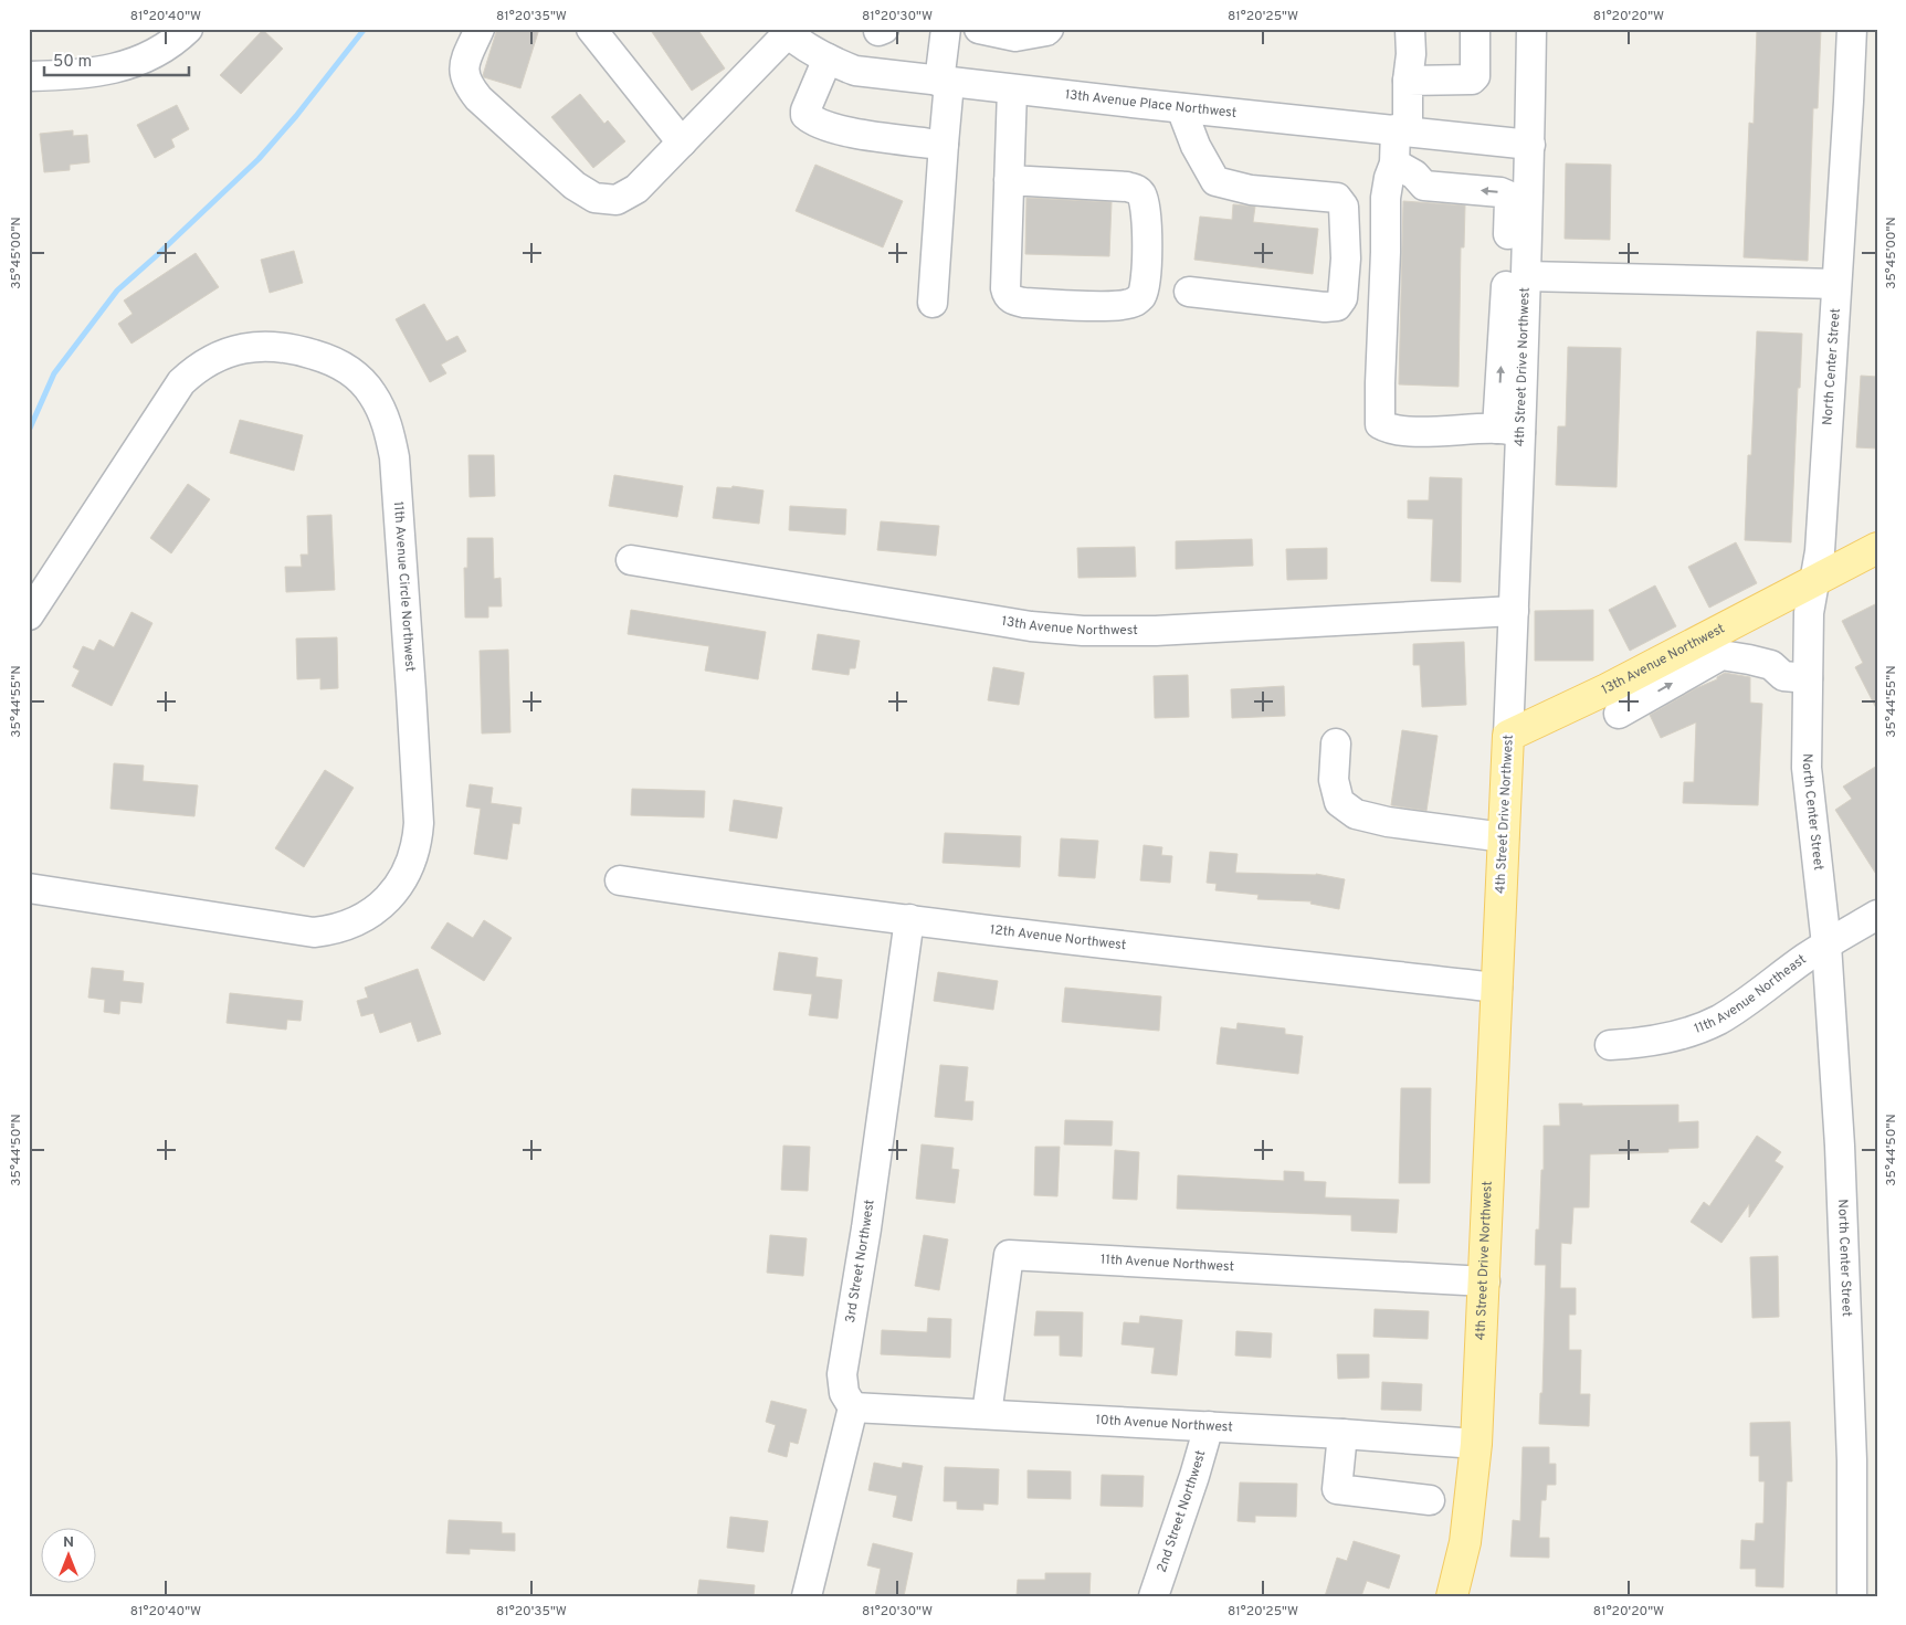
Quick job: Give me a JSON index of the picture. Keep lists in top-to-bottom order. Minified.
{"streets":{"main road":["4th Street Drive Northwest","13th Avenue Northwest"],"street":["13th Avenue Place Northwest","North Center Street","11th Avenue Circle Northwest","12th Avenue Northwest","11th Avenue Northeast","3rd Street Northwest","11th Avenue Northwest","10th Avenue Northwest","2nd Street Northwest"]},"crossings":[["13th Avenue Place Northwest","4th Street Drive Northwest"],["4th Street Drive Northwest","13th Avenue Northwest"],["4th Street Drive Northwest","12th Avenue Northwest"],["4th Street Drive Northwest","11th Avenue Northwest"],["4th Street Drive Northwest","10th Avenue Northwest"],["North Center Street","13th Avenue Northwest"],["North Center Street","11th Avenue Northeast"],["12th Avenue Northwest","3rd Street Northwest"],["3rd Street Northwest","10th Avenue Northwest"],["11th Avenue Northwest","10th Avenue Northwest"],["10th Avenue Northwest","2nd Street Northwest"]],"scale_bar":"50 m","north":"top","coordinates":["81°20'40\"W","81°20'35\"W","81°20'30\"W","81°20'25\"W","81°20'20\"W","35°45'00\"N","35°44'55\"N","35°44'50\"N"]}
